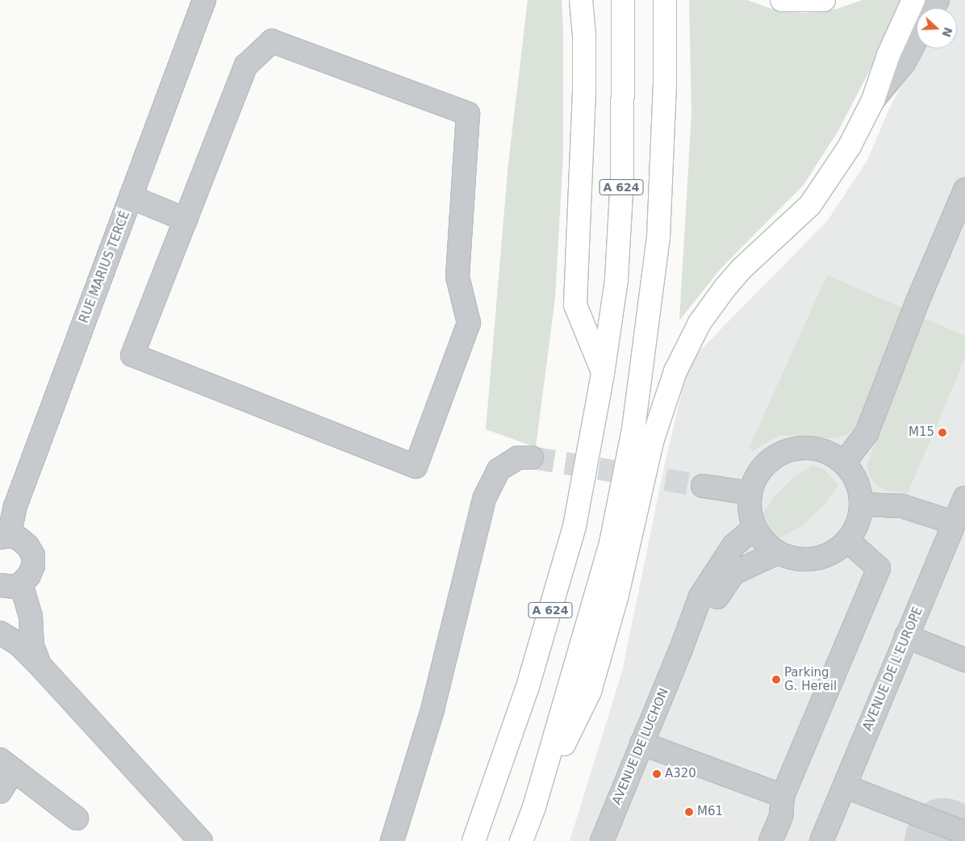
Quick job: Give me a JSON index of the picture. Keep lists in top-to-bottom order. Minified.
{"streets":{"main road":["A 624"],"street":["RUE MARIUS TERCÉ","AVENUE DE L'EUROPE","AVENUE DE LUCHON"]},"places":["M15","Parking G. Hereil","A320","M61"],"north":"right"}
